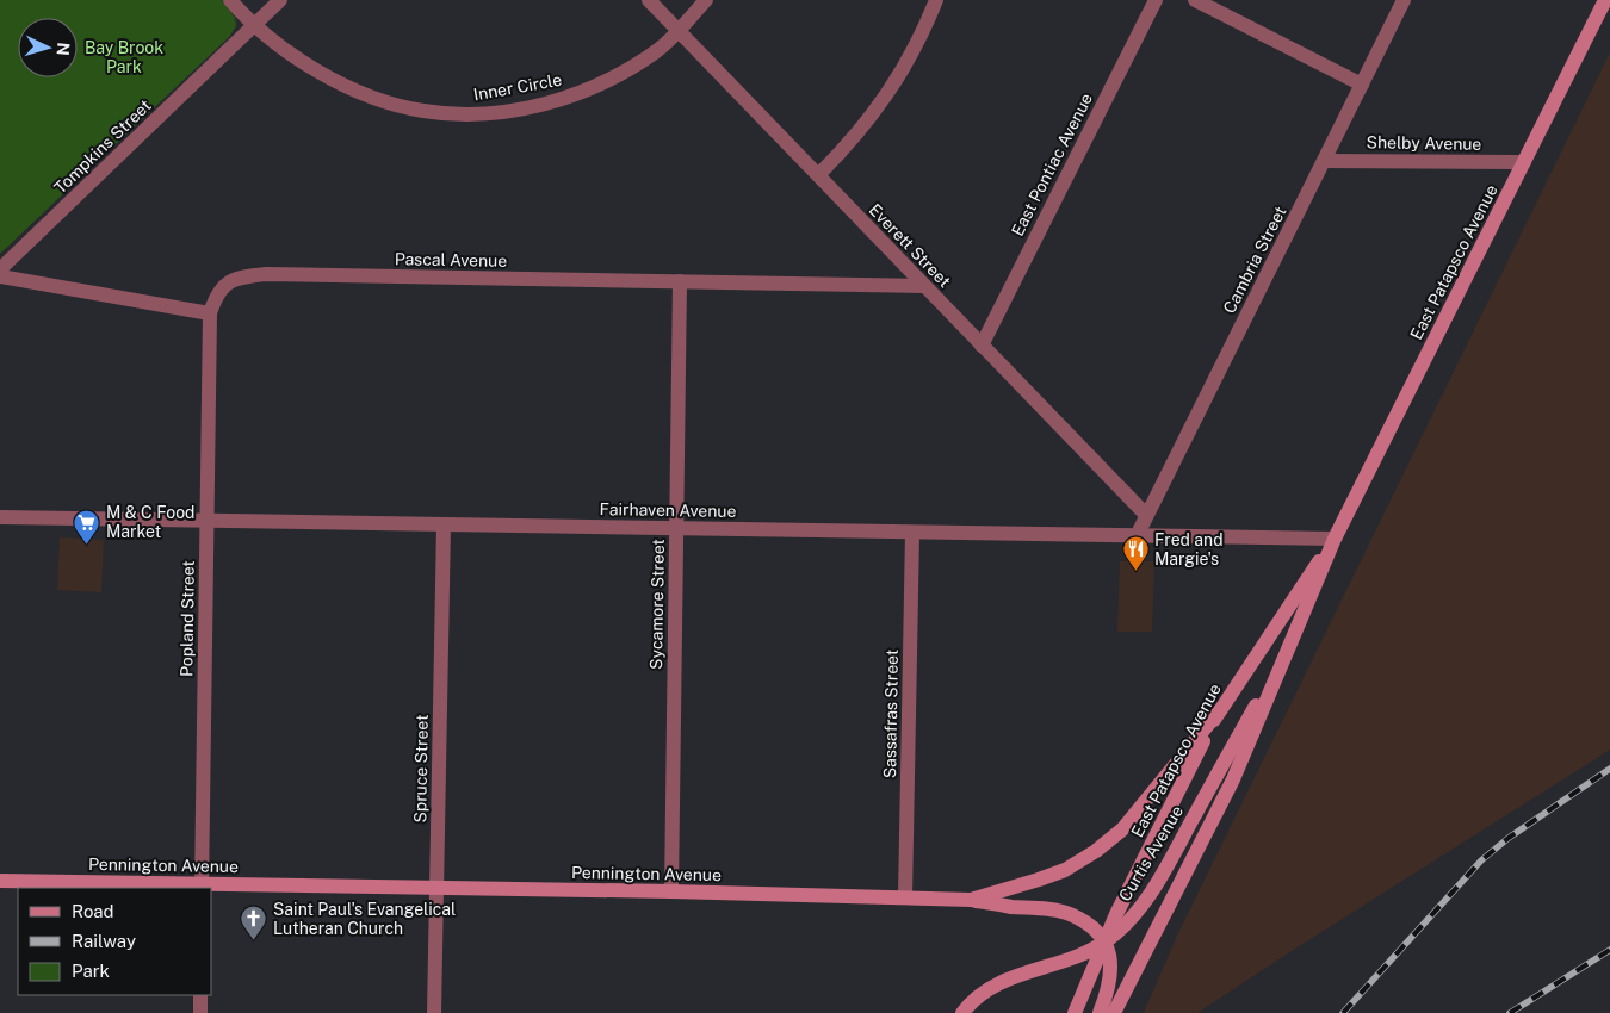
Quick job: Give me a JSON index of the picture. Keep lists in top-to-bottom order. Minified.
{"streets":{"main road":["East Patapsco Avenue","Curtis Avenue","Pennington Avenue"],"street":["Inner Circle","Shelby Avenue","Tompkins Street","East Pontiac Avenue","Everett Street","Pascal Avenue","Cambria Street","Fairhaven Avenue","Sycamore Street","Popland Street","Sassafras Street","Spruce Street"]},"crossings":[["Inner Circle","Tompkins Street"],["Inner Circle","Everett Street"],["Shelby Avenue","Cambria Street"],["Shelby Avenue","East Patapsco Avenue"],["East Pontiac Avenue","Everett Street"],["Everett Street","Pascal Avenue"],["Everett Street","Cambria Street"],["Pascal Avenue","Sycamore Street"],["Pascal Avenue","Popland Street"],["Cambria Street","Fairhaven Avenue"],["East Patapsco Avenue","Fairhaven Avenue"],["East Patapsco Avenue","Curtis Avenue"],["East Patapsco Avenue","Pennington Avenue"],["Fairhaven Avenue","Sycamore Street"],["Fairhaven Avenue","Popland Street"],["Fairhaven Avenue","Sassafras Street"],["Fairhaven Avenue","Spruce Street"],["Sycamore Street","Pennington Avenue"],["Popland Street","Pennington Avenue"],["Sassafras Street","Pennington Avenue"],["Spruce Street","Pennington Avenue"]],"parks":["Bay Brook Park"],"places":{"supermarket":["M & C Food Market"],"restaurant":["Fred and Margie's"],"church":["Saint Paul's Evangelical Lutheran Church"]},"legend":["Road","Railway","Park"],"north":"right"}
